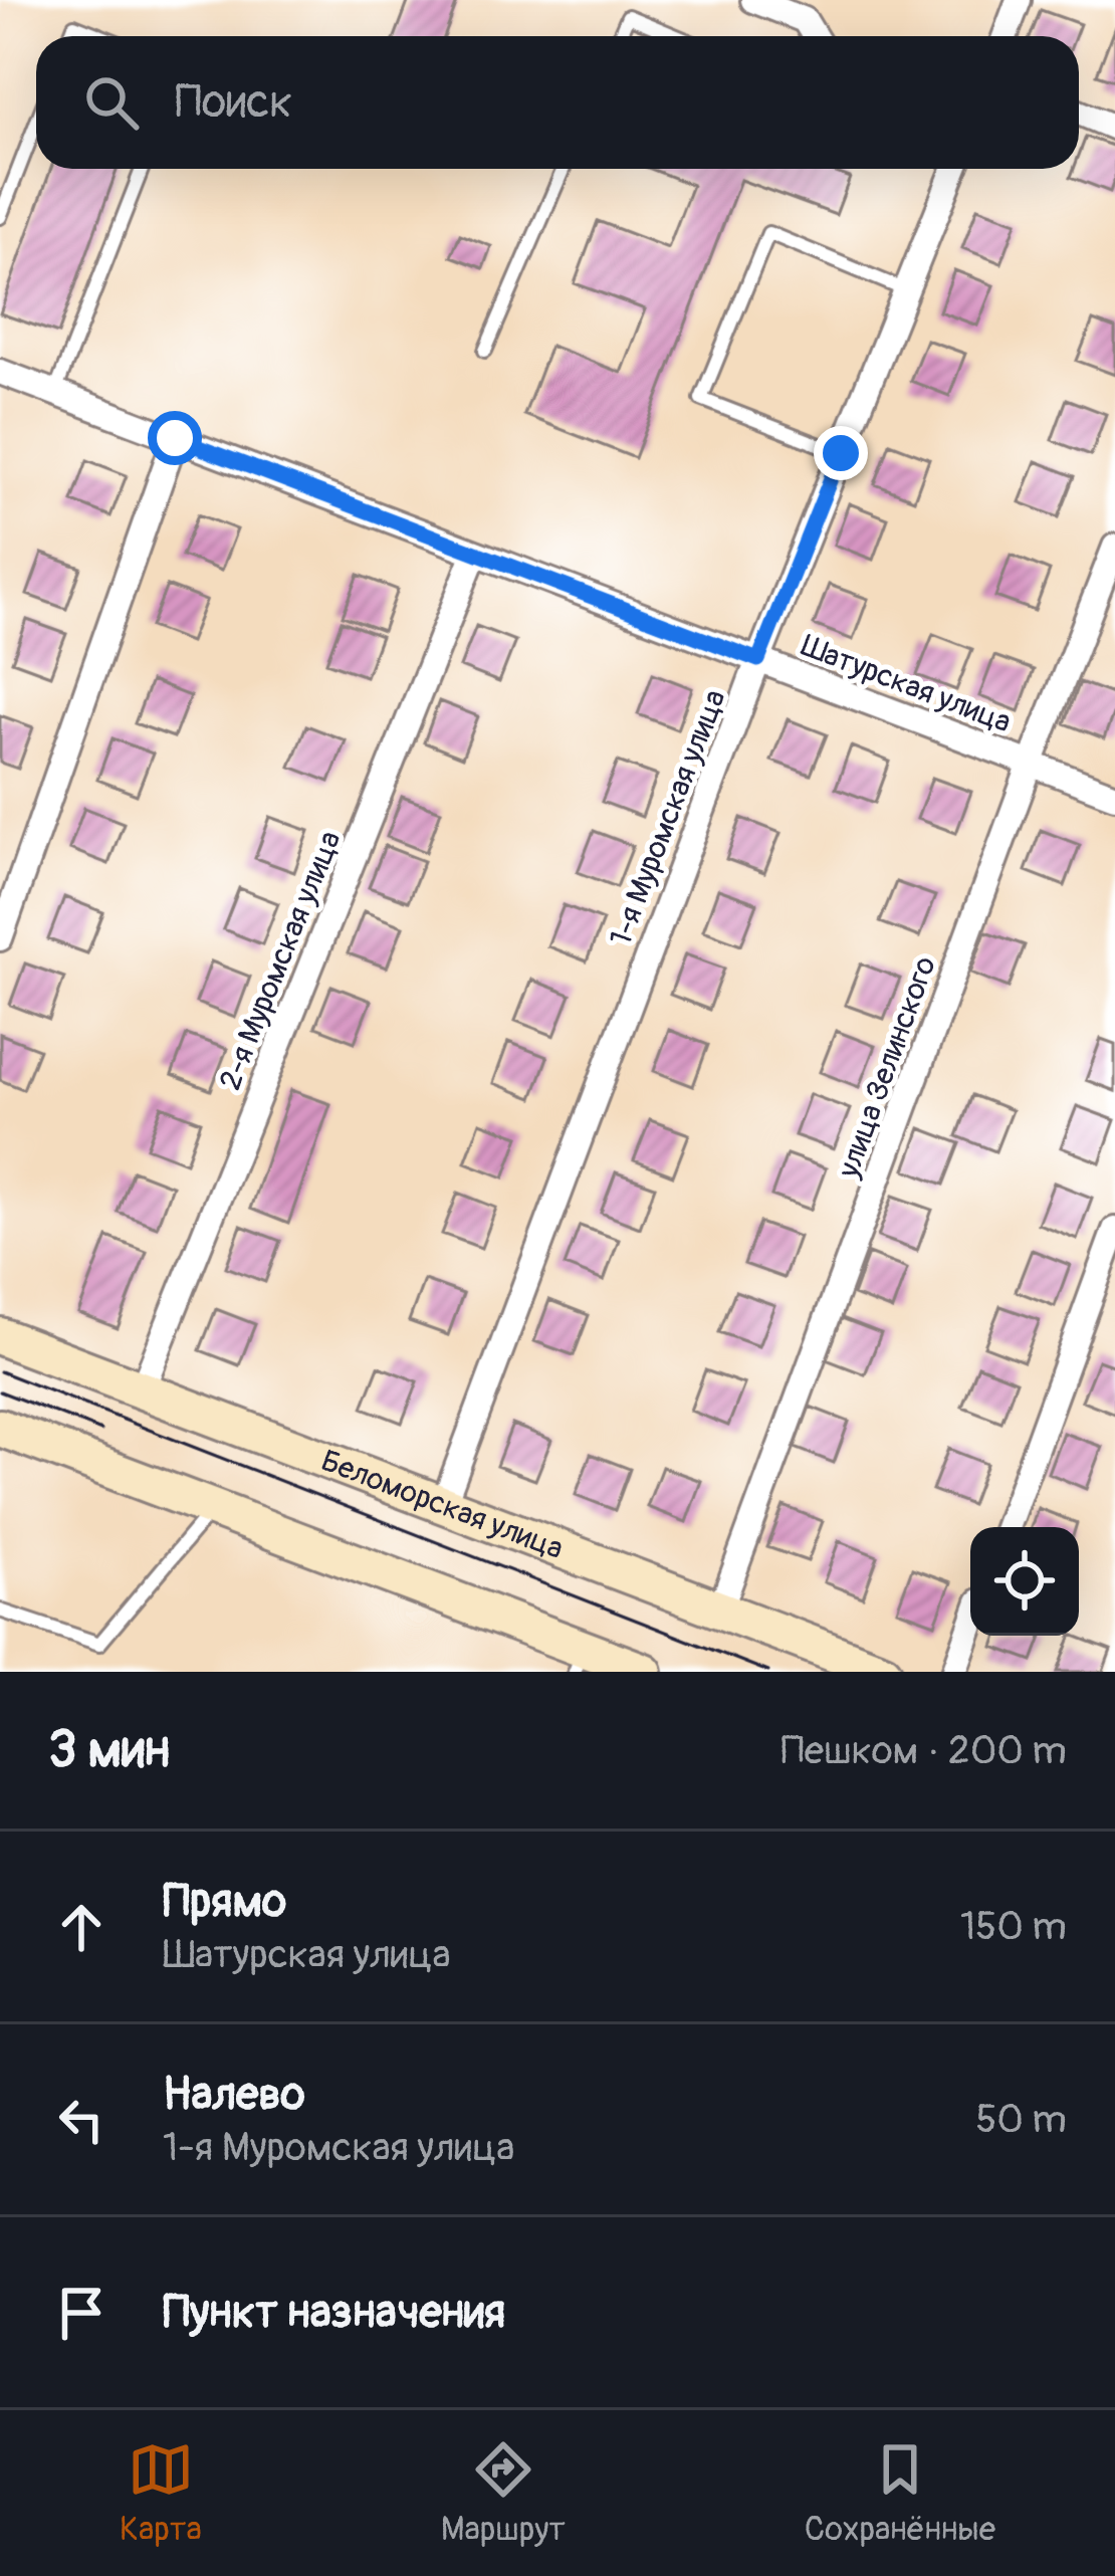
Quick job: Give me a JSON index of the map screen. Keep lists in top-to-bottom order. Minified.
{"streets":{"main road":["Беломорская улица"],"street":["Шатурская улица","1-я Муромская улица","2-я Муромская улица","улица Зелинского"]},"crossings":[["Шатурская улица","1-я Муромская улица"],["Шатурская улица","2-я Муромская улица"],["Шатурская улица","улица Зелинского"],["1-я Муромская улица","Беломорская улица"],["2-я Муромская улица","Беломорская улица"],["улица Зелинского","Беломорская улица"]],"page":{"search":"Поиск","heading":["3 мин","Пешком · 200 m"],"list":[["Прямо","Шатурская улица","150 m"],["Налево","1-я Муромская улица","50 m"],"Пункт назначения"],"nav":["Карта","Маршрут","Сохранённые"]}}
